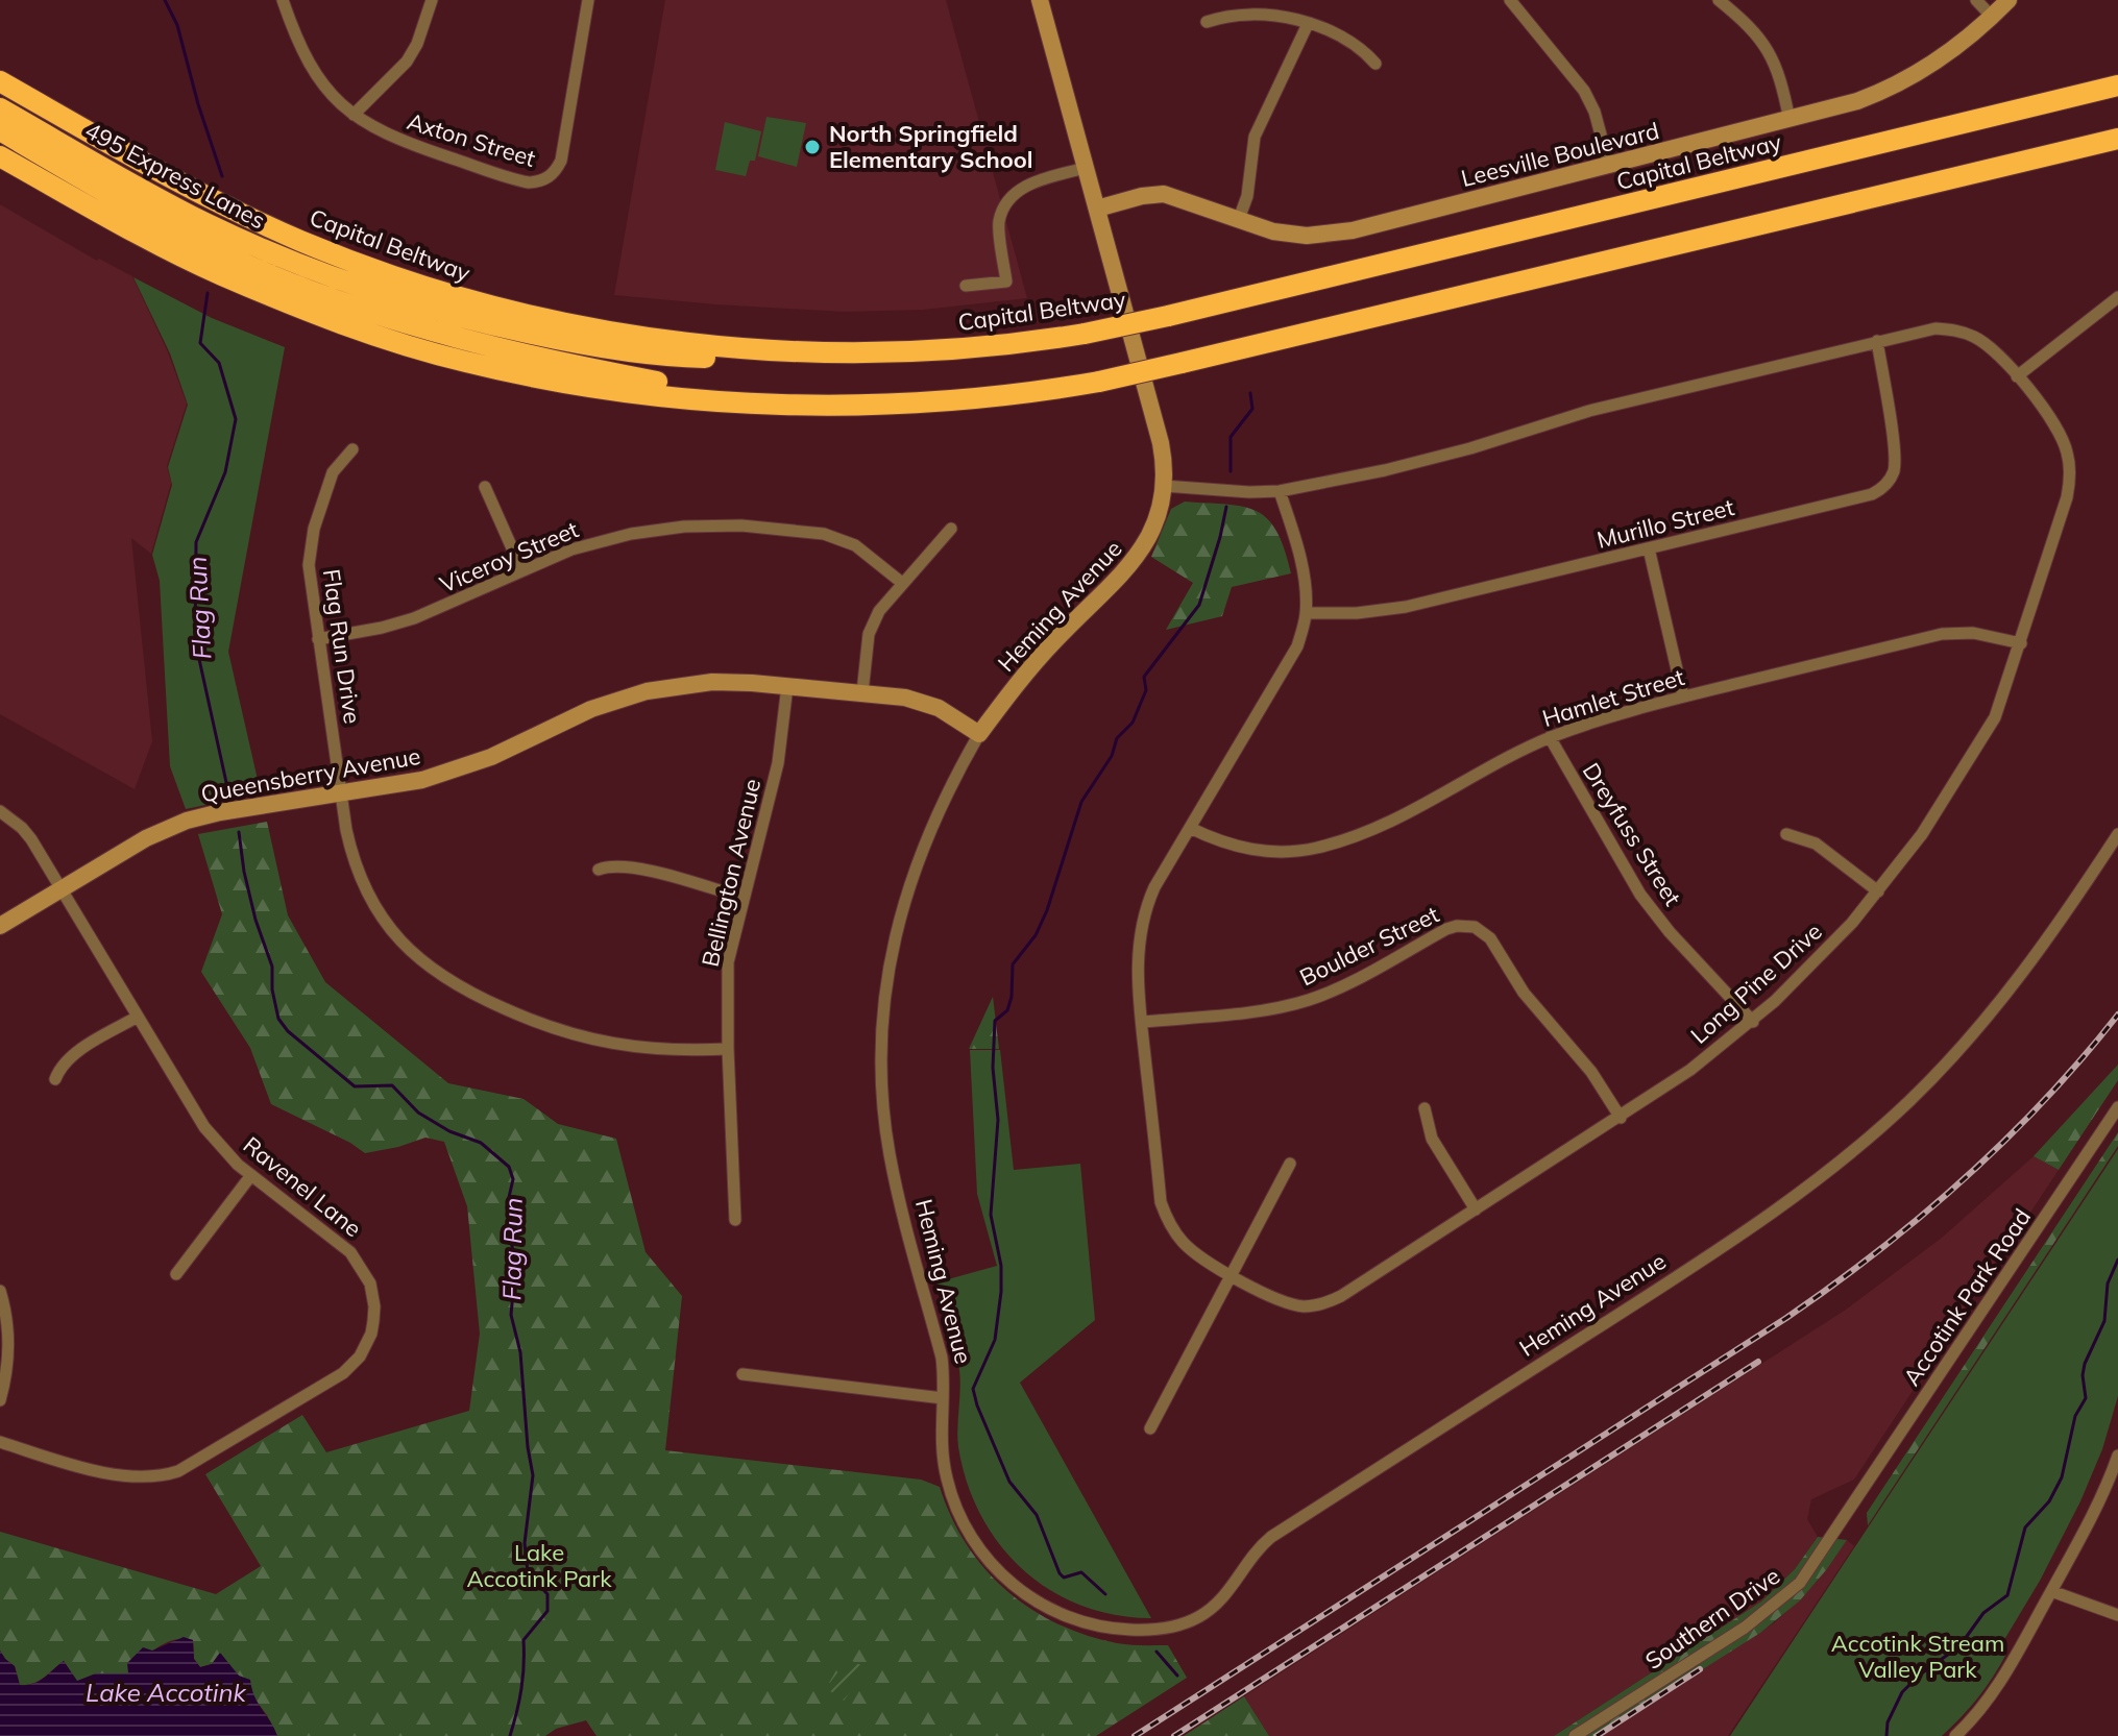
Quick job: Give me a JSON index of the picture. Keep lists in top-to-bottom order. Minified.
{"streets":{"highway":["Capital Beltway","495 Express Lanes"],"street":["Axton Street","Leesville Boulevard","Murillo Street","Viceroy Street","Heming Avenue","Flag Run Drive","Hamlet Street","Queensberry Avenue","Dreyfuss Street","Bellington Avenue","Boulder Street","Long Pine Drive","Ravenel Lane","Accotink Park Road","Southern Drive"]},"crossings":[["Leesville Boulevard","Heming Avenue"],["Capital Beltway","495 Express Lanes"],["Murillo Street","Long Pine Drive"],["Viceroy Street","Flag Run Drive"],["Heming Avenue","Queensberry Avenue"],["Heming Avenue","Long Pine Drive"],["Flag Run Drive","Queensberry Avenue"],["Flag Run Drive","Bellington Avenue"],["Hamlet Street","Dreyfuss Street"],["Hamlet Street","Long Pine Drive"],["Queensberry Avenue","Bellington Avenue"],["Queensberry Avenue","Ravenel Lane"],["Dreyfuss Street","Long Pine Drive"],["Boulder Street","Long Pine Drive"],["Accotink Park Road","Southern Drive"]],"water":["Flag Run","Lake Accotink"],"parks":["Lake Accotink Park","Accotink Stream Valley Park"],"places":["North Springfield Elementary School"]}
